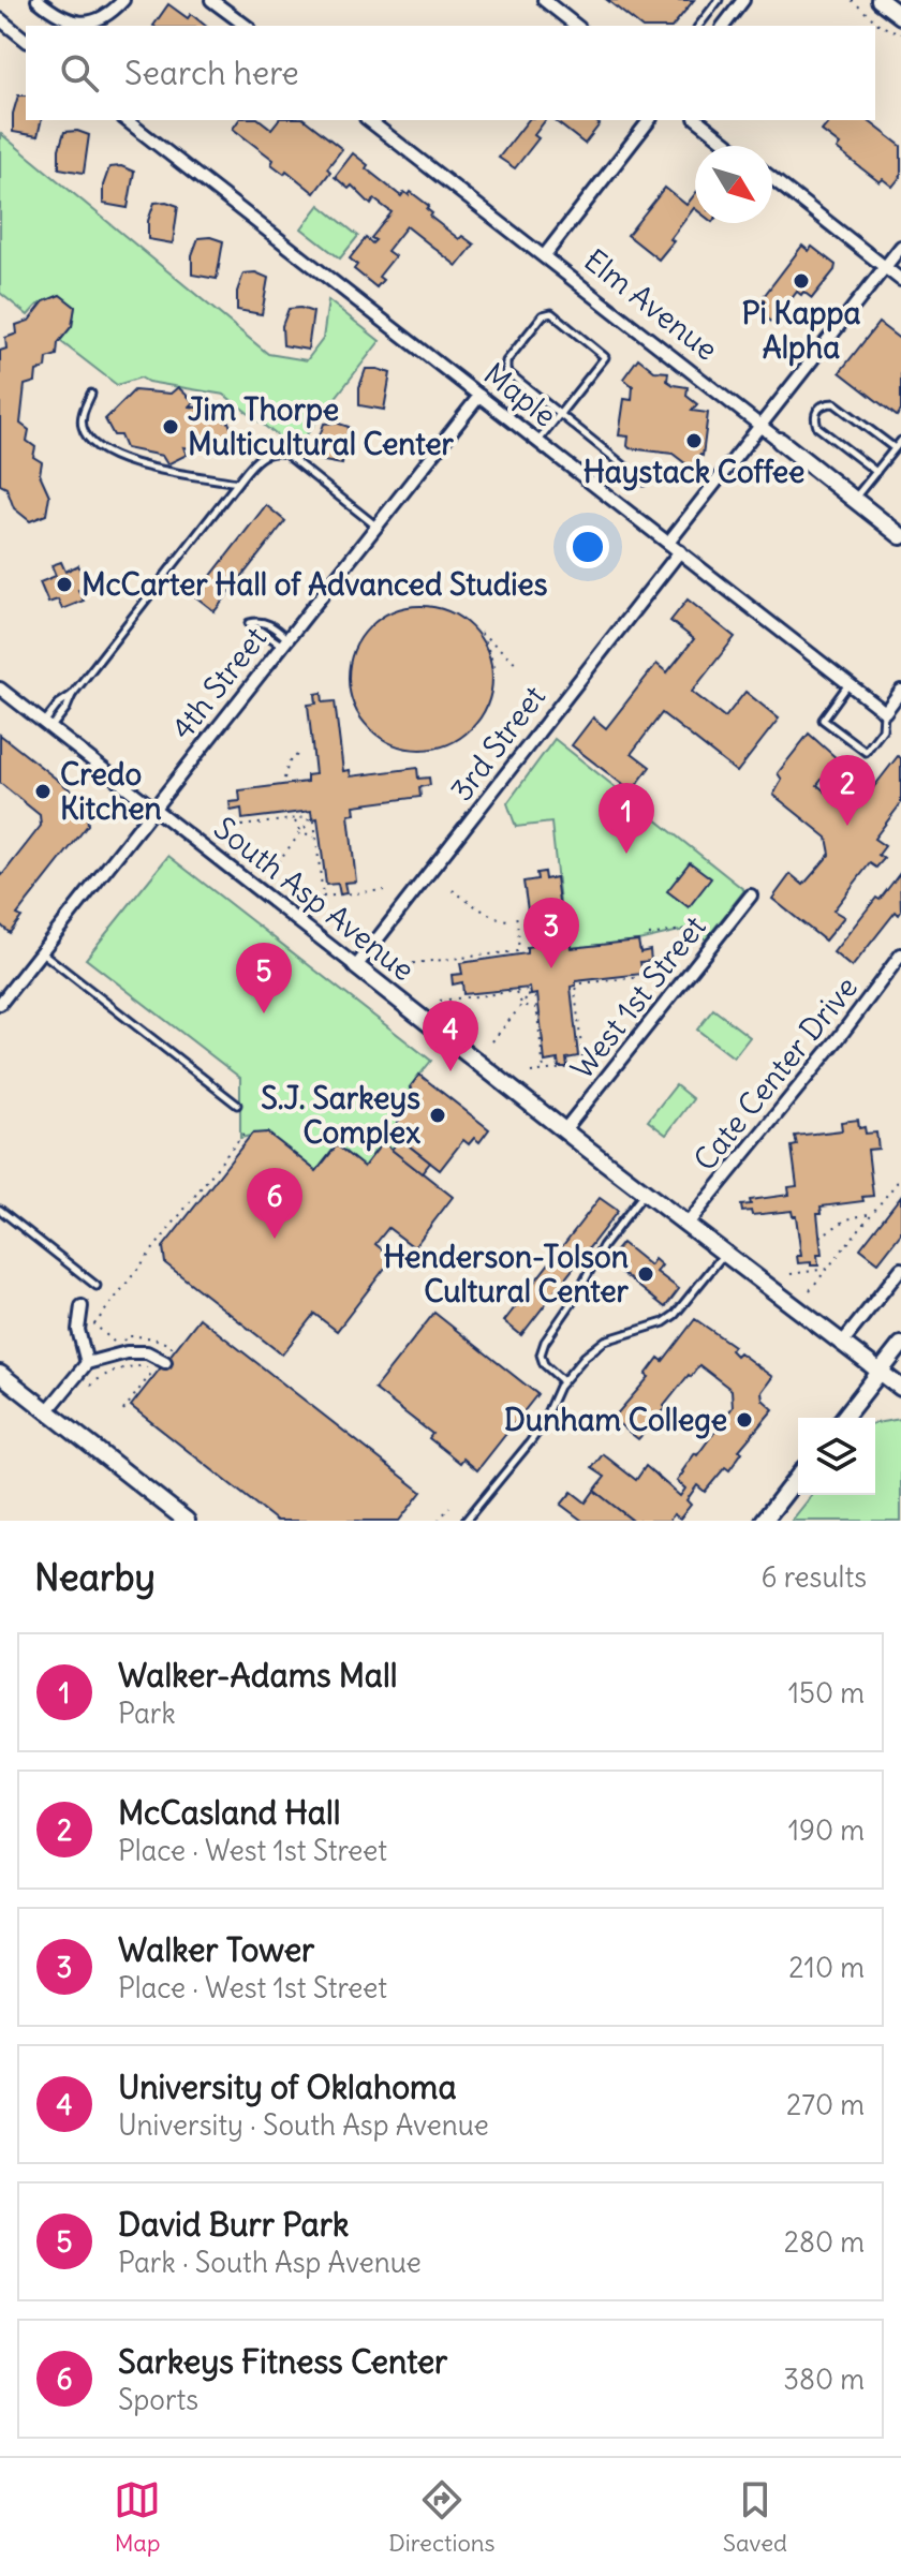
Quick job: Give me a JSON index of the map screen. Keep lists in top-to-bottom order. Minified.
{"streets":{"street":["Elm Avenue","Maple","4th Street","3rd Street","South Asp Avenue","West 1st Street","Cate Center Drive"]},"crossings":[["Maple","4th Street"],["Maple","3rd Street"],["4th Street","South Asp Avenue"],["3rd Street","South Asp Avenue"],["South Asp Avenue","West 1st Street"],["South Asp Avenue","Cate Center Drive"]],"places":["Pi Kappa Alpha","Jim Thorpe Multicultural Center","Haystack Coffee","McCarter Hall of Advanced Studies","Credo Kitchen","S.J. Sarkeys Complex","Henderson-Tolson Cultural Center","Dunham College"],"north":"bottom right","page":{"search":"Search here","pins":["2","1","3","5","4","6"],"heading":["Nearby","6 results"],"list":[{"mark":"1","name":"Walker-Adams Mall","note":"Park","value":"150 m"},{"mark":"2","name":"McCasland Hall","note":"Place · West 1st Street","value":"190 m"},{"mark":"3","name":"Walker Tower","note":"Place · West 1st Street","value":"210 m"},{"mark":"4","name":"University of Oklahoma","note":"University · South Asp Avenue","value":"270 m"},{"mark":"5","name":"David Burr Park","note":"Park · South Asp Avenue","value":"280 m"},{"mark":"6","name":"Sarkeys Fitness Center","note":"Sports","value":"380 m"}],"nav":["Map","Directions","Saved"]}}
